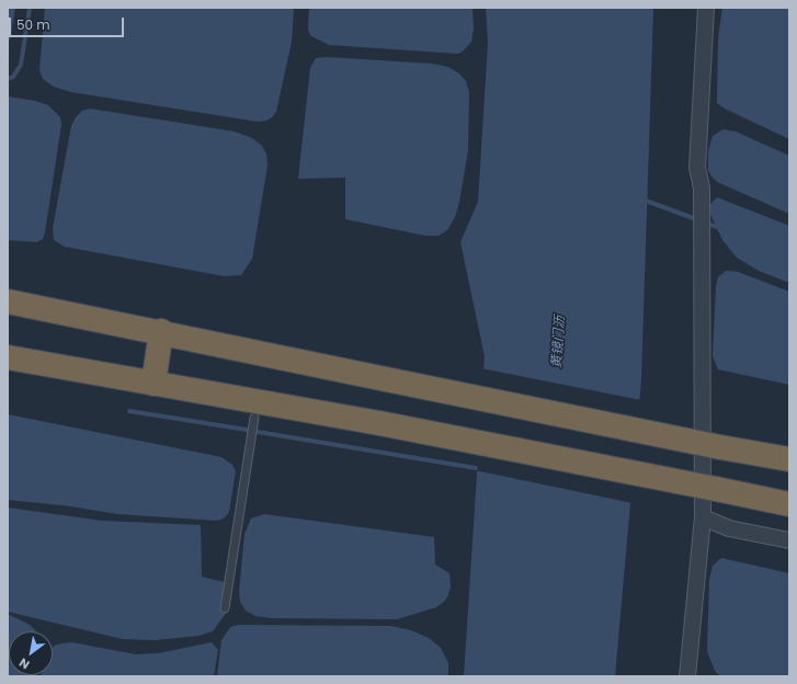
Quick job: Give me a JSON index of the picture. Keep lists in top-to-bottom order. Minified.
{"water":["黄镜门沥"],"scale_bar":"50 m","north":"bottom left"}
